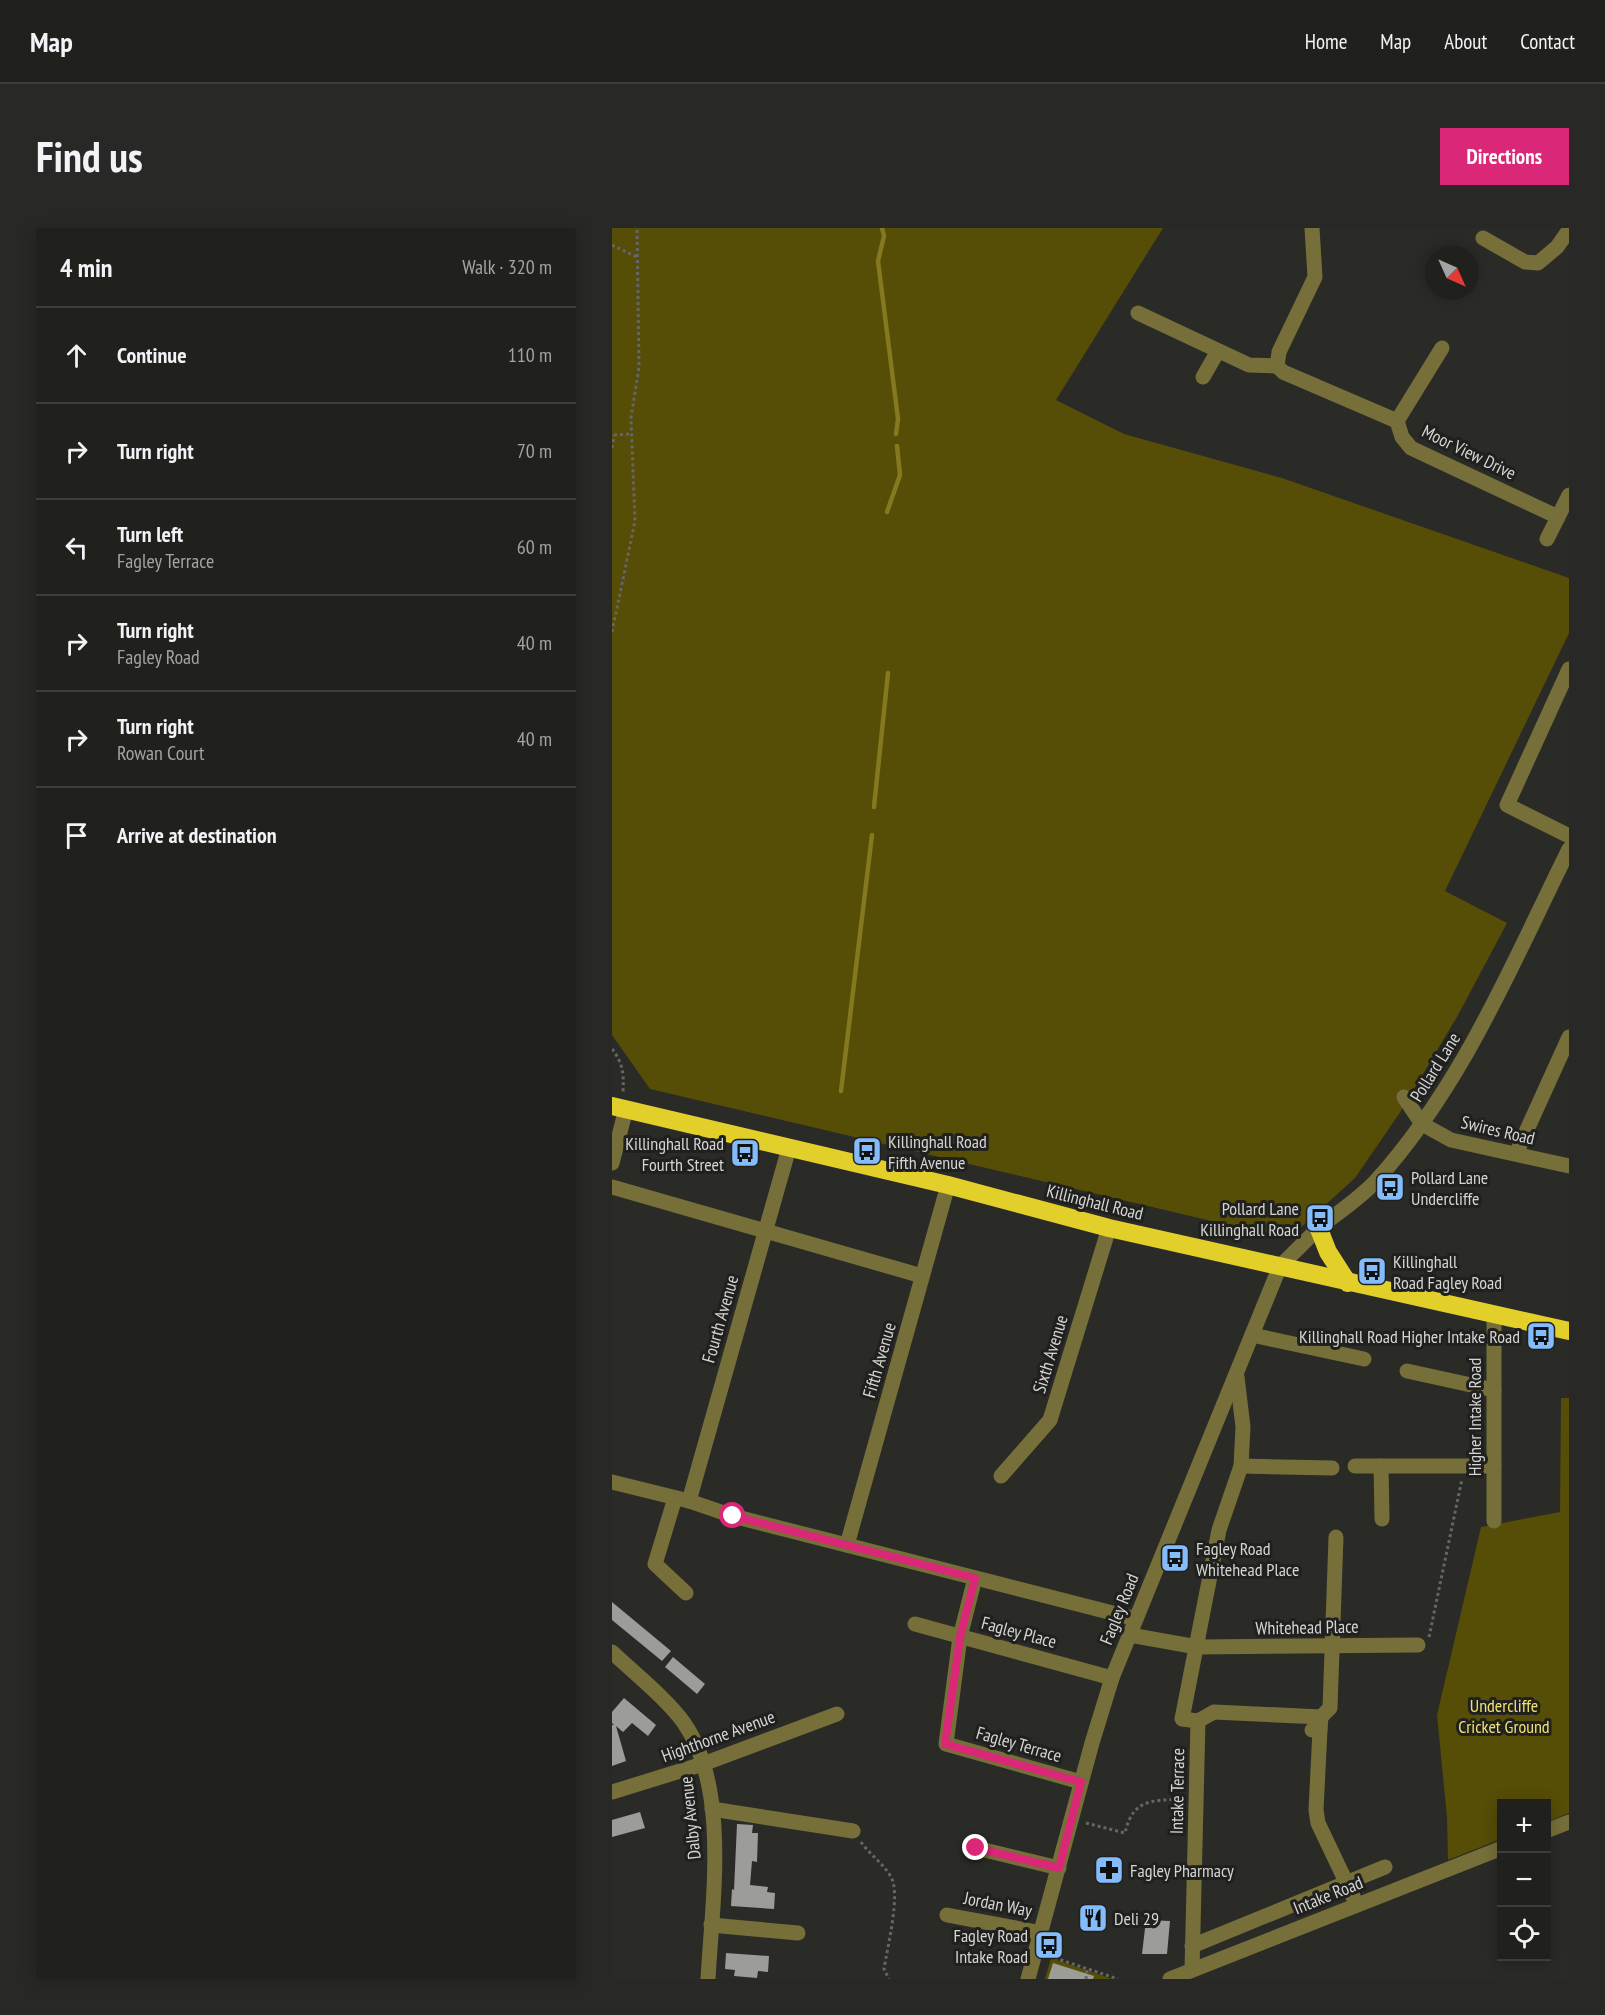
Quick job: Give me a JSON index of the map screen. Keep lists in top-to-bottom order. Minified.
{"streets":{"highway":["Killinghall Road"],"street":["Moor View Drive","Pollard Lane","Swires Road","Fourth Avenue","Sixth Avenue","Fifth Avenue","Higher Intake Road","Fagley Road","Whitehead Place","Fagley Place","Highthorne Avenue","Fagley Terrace","Intake Terrace","Dalby Avenue","Intake Road","Jordan Way"]},"crossings":[["Pollard Lane","Swires Road"],["Pollard Lane","Killinghall Road"],["Pollard Lane","Fagley Road"],["Killinghall Road","Fourth Avenue"],["Killinghall Road","Sixth Avenue"],["Killinghall Road","Fifth Avenue"],["Killinghall Road","Higher Intake Road"],["Killinghall Road","Fagley Road"],["Fagley Road","Whitehead Place"],["Fagley Road","Fagley Place"],["Fagley Road","Fagley Terrace"],["Fagley Road","Jordan Way"],["Fagley Place","Fagley Terrace"],["Highthorne Avenue","Dalby Avenue"],["Intake Terrace","Intake Road"]],"parks":["Undercliffe Cricket Ground"],"places":{"bus stop":["Killinghall Road Fifth Avenue","Killinghall Road Fourth Street","Pollard Lane Undercliffe","Pollard Lane Killinghall Road","Killinghall Road Fagley Road","Killinghall Road Higher Intake Road","Fagley Road Whitehead Place","Fagley Road Intake Road"],"pharmacy":["Fagley Pharmacy"],"restaurant":["Deli 29"]},"north":"bottom right","page":{"header":"Map","nav":["Home","Map","About","Contact"],"buttons":"Directions","title":"Find us","heading":["4 min","Walk · 320 m"],"list":[["Continue","110 m"],["Turn right","70 m"],["Turn left","Fagley Terrace","60 m"],["Turn right","Fagley Road","40 m"],["Turn right","Rowan Court","40 m"],"Arrive at destination"],"map_buttons":["+","−"]}}
